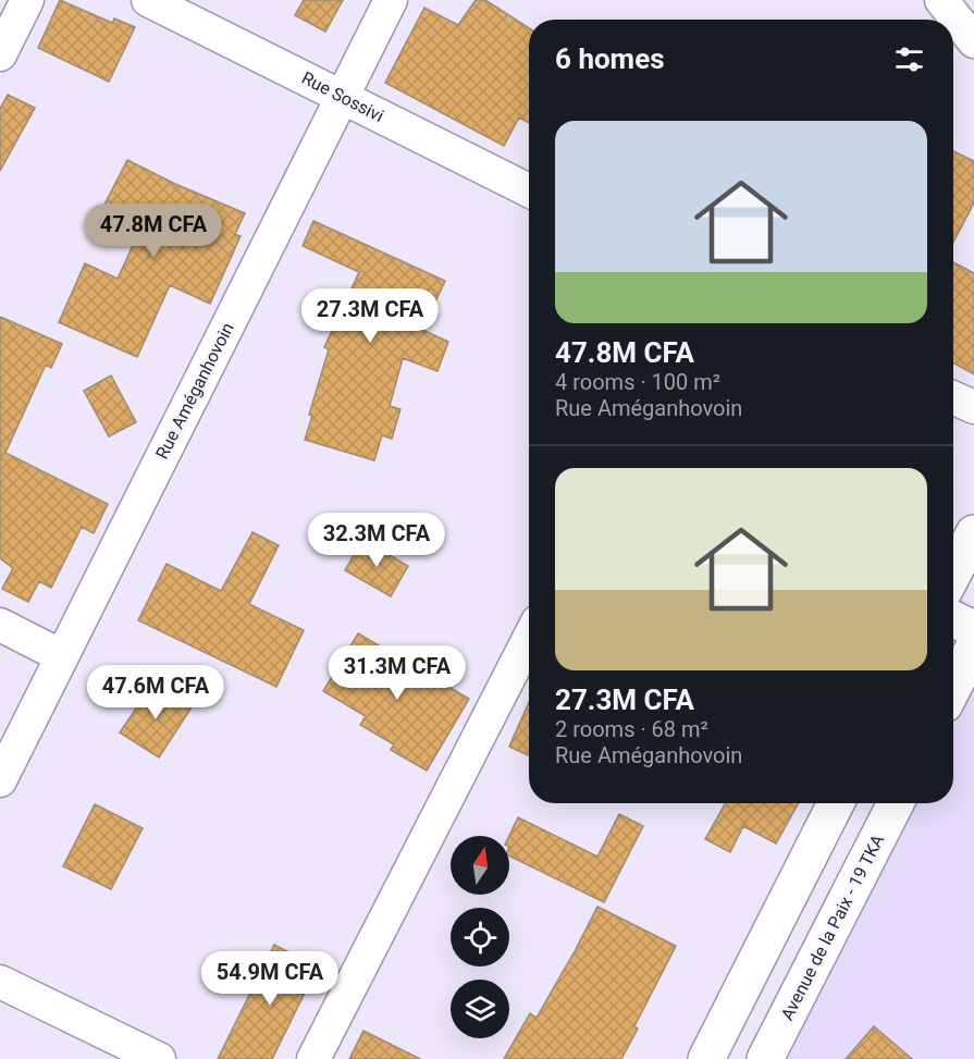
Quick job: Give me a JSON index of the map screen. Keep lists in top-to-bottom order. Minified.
{"streets":{"main road":["Avenue de la Paix - 19 TKA"],"street":["Rue Sossivi","Rue Améganhovoin"]},"crossings":[["Rue Sossivi","Rue Améganhovoin"]],"north":"top","page":{"heading":"6 homes","list":[{"name":"47.8M CFA","note":"4 rooms · 100 m² · Rue Améganhovoin"},{"name":"27.3M CFA","note":"2 rooms · 68 m² · Rue Améganhovoin"}],"price":["47.8M CFA","27.3M CFA","32.3M CFA","31.3M CFA","47.6M CFA","54.9M CFA"]}}
